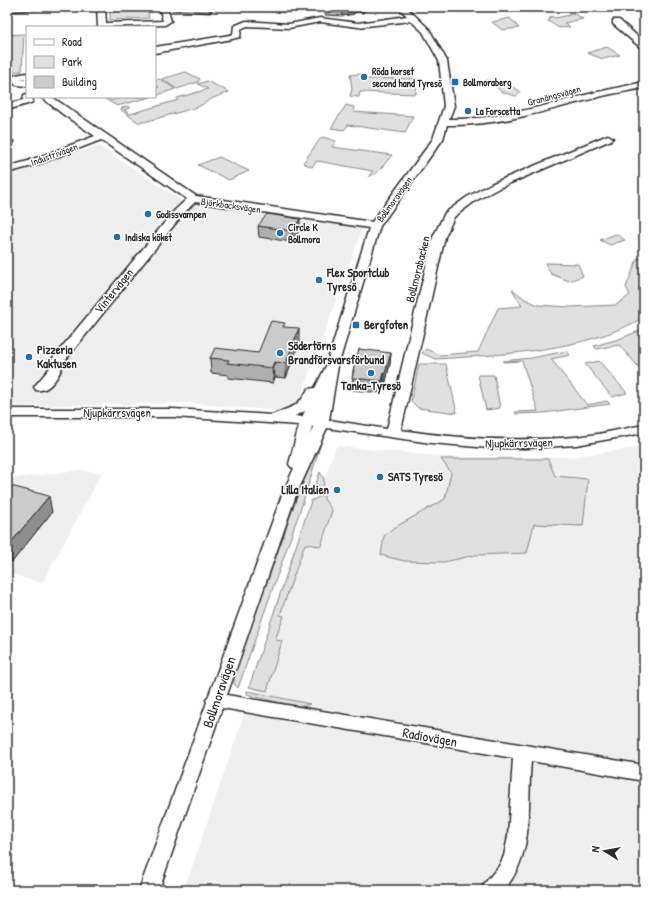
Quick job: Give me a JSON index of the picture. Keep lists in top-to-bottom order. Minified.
{"streets":{"street":["Granängsvägen","Industrivägen","Bollmoravägen","Björkbacksvägen","Bollmorabacken","Vintervägen","Njupkärrsvägen","Radiovägen"]},"crossings":[["Granängsvägen","Bollmoravägen"],["Industrivägen","Björkbacksvägen"],["Bollmoravägen","Björkbacksvägen"],["Bollmoravägen","Njupkärrsvägen"],["Bollmoravägen","Radiovägen"],["Björkbacksvägen","Vintervägen"],["Bollmorabacken","Njupkärrsvägen"]],"places":{"other":["Röda korset second hand Tyresö","La Forscetta","Godissvampen","Circle K Bollmora","Indiska köket","Flex Sportclub Tyresö","Södertörns Brandförsvarsförbund","Pizzeria Kaktusen","Tanka-Tyresö","SATS Tyresö","Lilla Italien"],"transit":["Bollmoraberg","Bergfoten"]},"legend":["Road","Park","Building"],"north":"left"}
